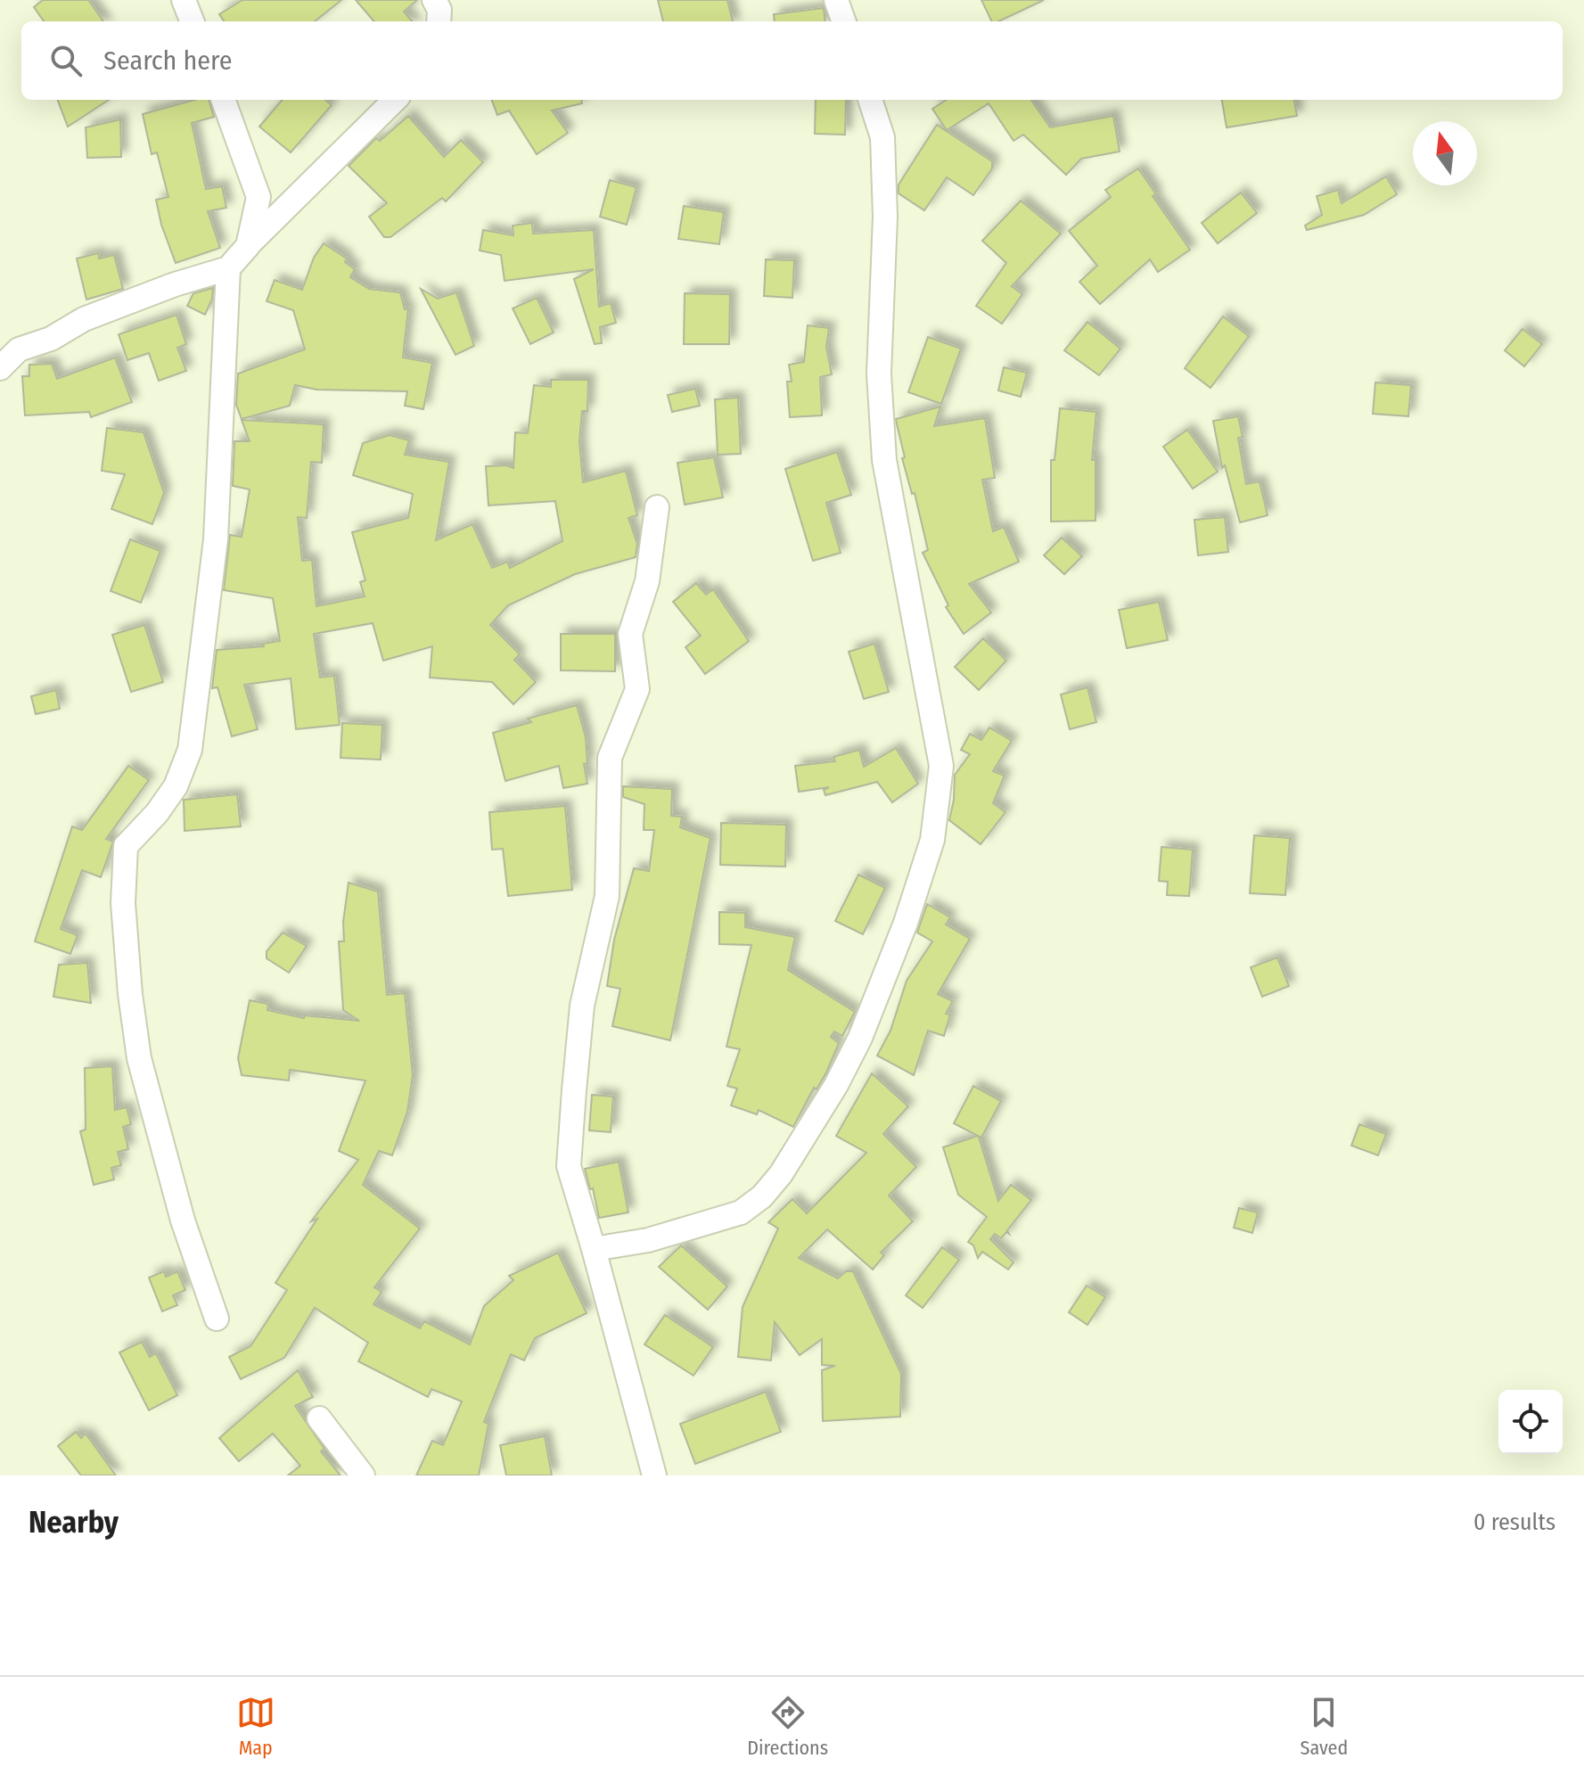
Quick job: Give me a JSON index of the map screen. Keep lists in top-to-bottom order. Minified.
{"north":"top","page":{"search":"Search here","heading":["Nearby","0 results"],"nav":["Map","Directions","Saved"]}}
